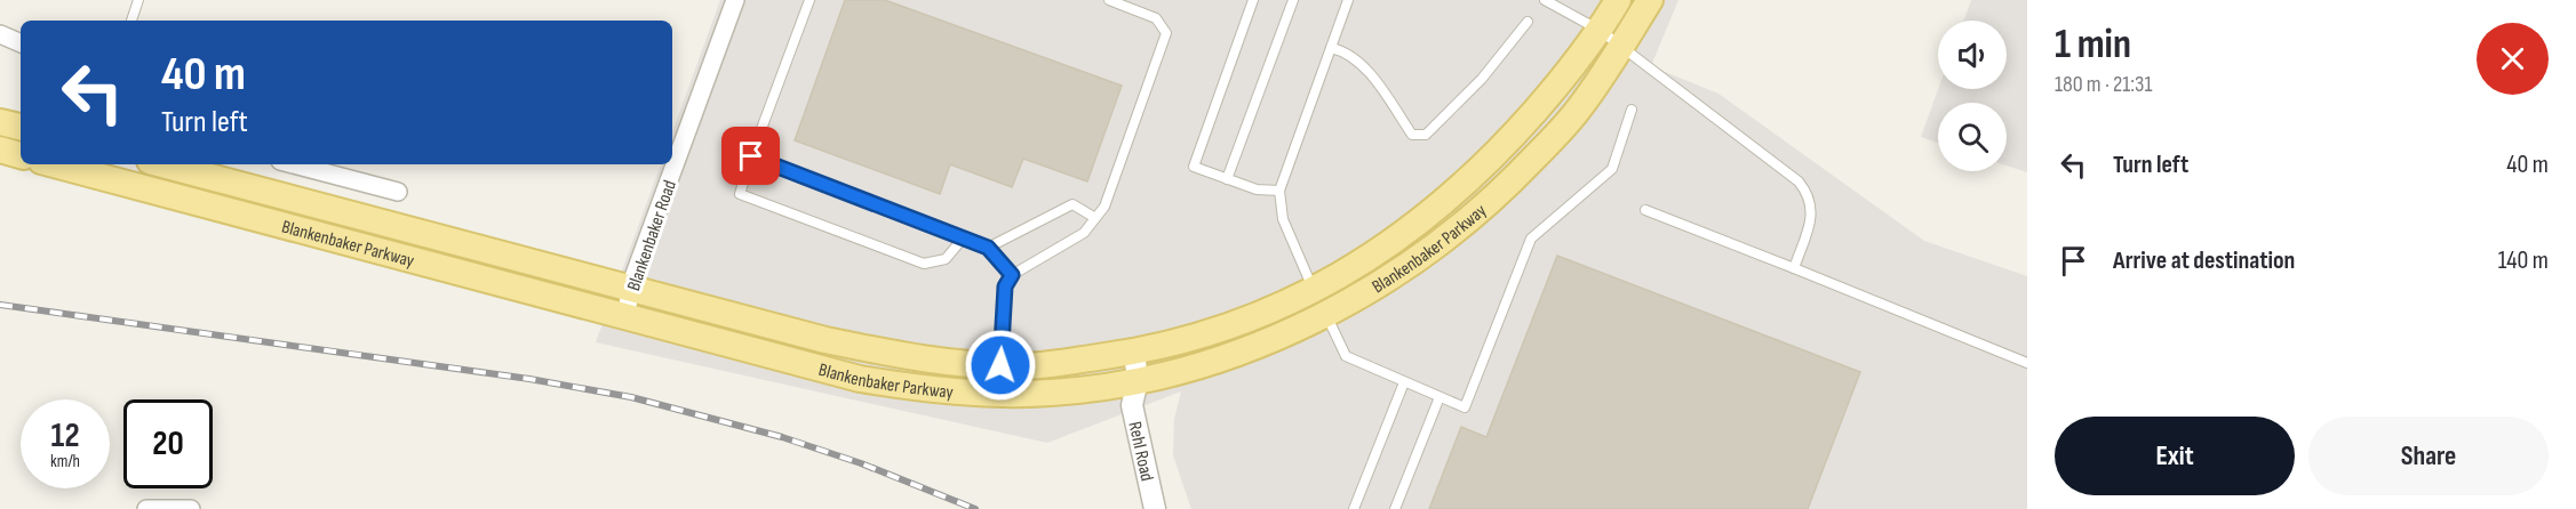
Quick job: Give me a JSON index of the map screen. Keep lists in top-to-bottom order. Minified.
{"streets":{"main road":["Blankenbaker Parkway"],"street":["Blankenbaker Road","Rehl Road"]},"crossings":[["Blankenbaker Road","Blankenbaker Parkway"],["Blankenbaker Parkway","Rehl Road"]],"page":{"heading":["1 min","180 m · 21:31"],"turn":["40 m","Turn left"],"list":[{"name":"Turn left","value":"40 m"},{"name":"Arrive at destination","value":"140 m"}],"speed":"12 km/h","limit":"20","buttons":["Exit","Share"]}}
